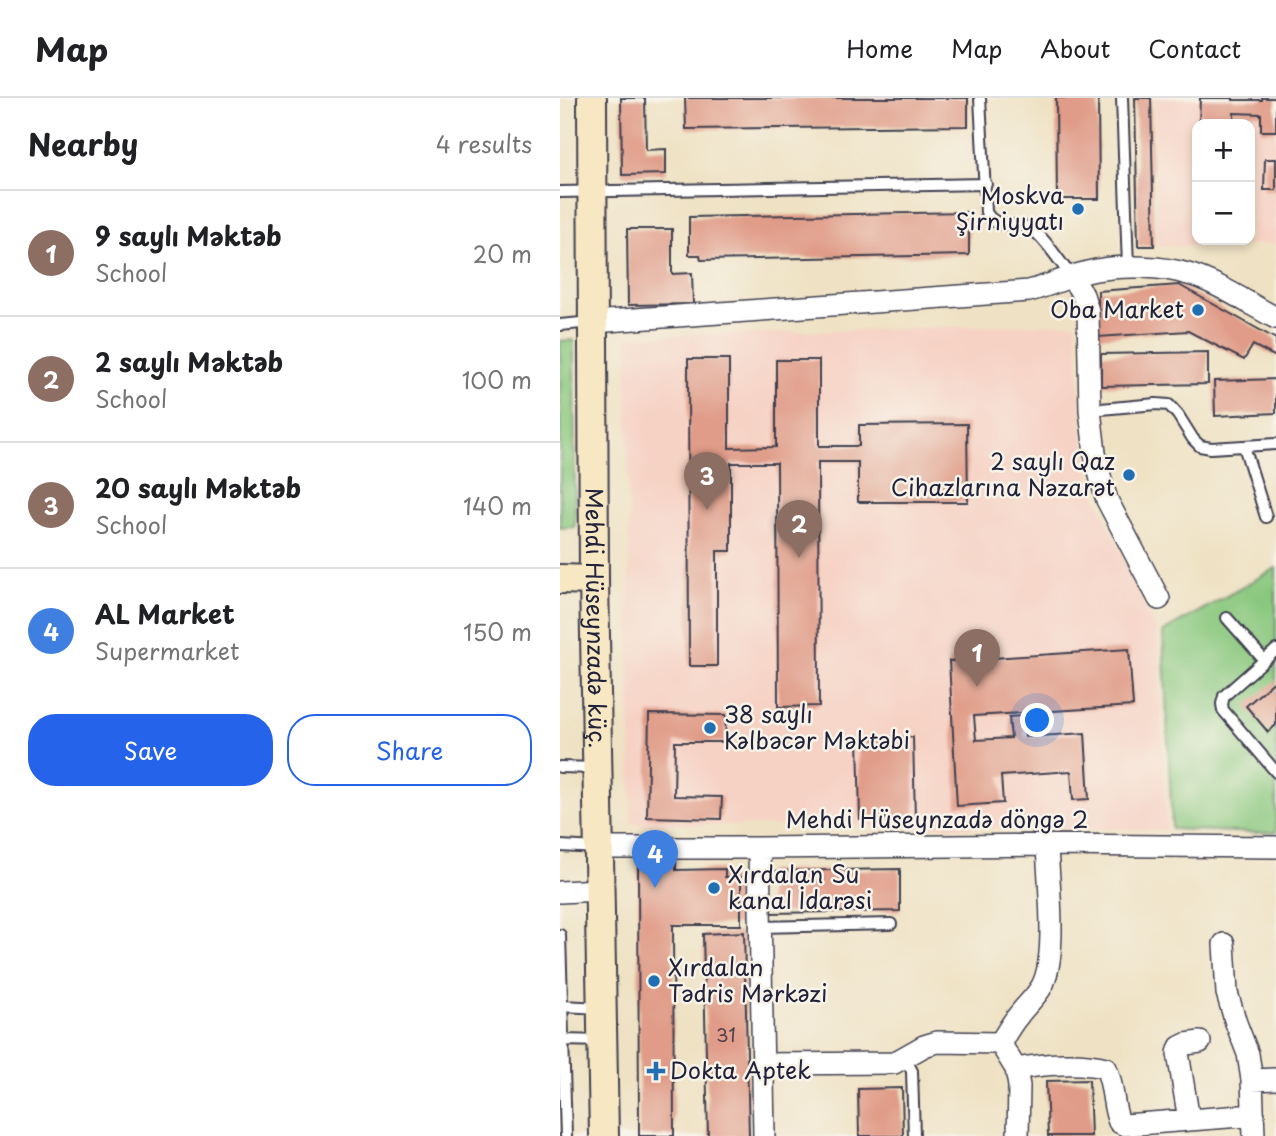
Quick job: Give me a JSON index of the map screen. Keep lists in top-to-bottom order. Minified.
{"streets":{"street":["Mehdi Hüseynzadə küç.","Mehdi Hüseynzadə döngə 2"]},"crossings":[["Mehdi Hüseynzadə küç.","Mehdi Hüseynzadə döngə 2"]],"places":{"other":["Moskva Şirniyyatı","Oba Market","2 saylı Qaz Cihazlarına Nəzarət","38 saylı Kəlbəcər Məktəbi","Xırdalan Su kanal İdarəsi","Xırdalan Tədris Mərkəzi"],"health":["Dokta Aptek"]},"house_numbers":["31"],"page":{"header":"Map","nav":["Home","Map","About","Contact"],"heading":["Nearby","4 results"],"map_buttons":["+","−"],"list":[{"mark":"1","name":"9 saylı Məktəb","note":"School","value":"20 m"},{"mark":"2","name":"2 saylı Məktəb","note":"School","value":"100 m"},{"mark":"3","name":"20 saylı Məktəb","note":"School","value":"140 m"},{"mark":"4","name":"AL Market","note":"Supermarket","value":"150 m"}],"pins":["3","2","1","4"],"buttons":["Save","Share"]}}
